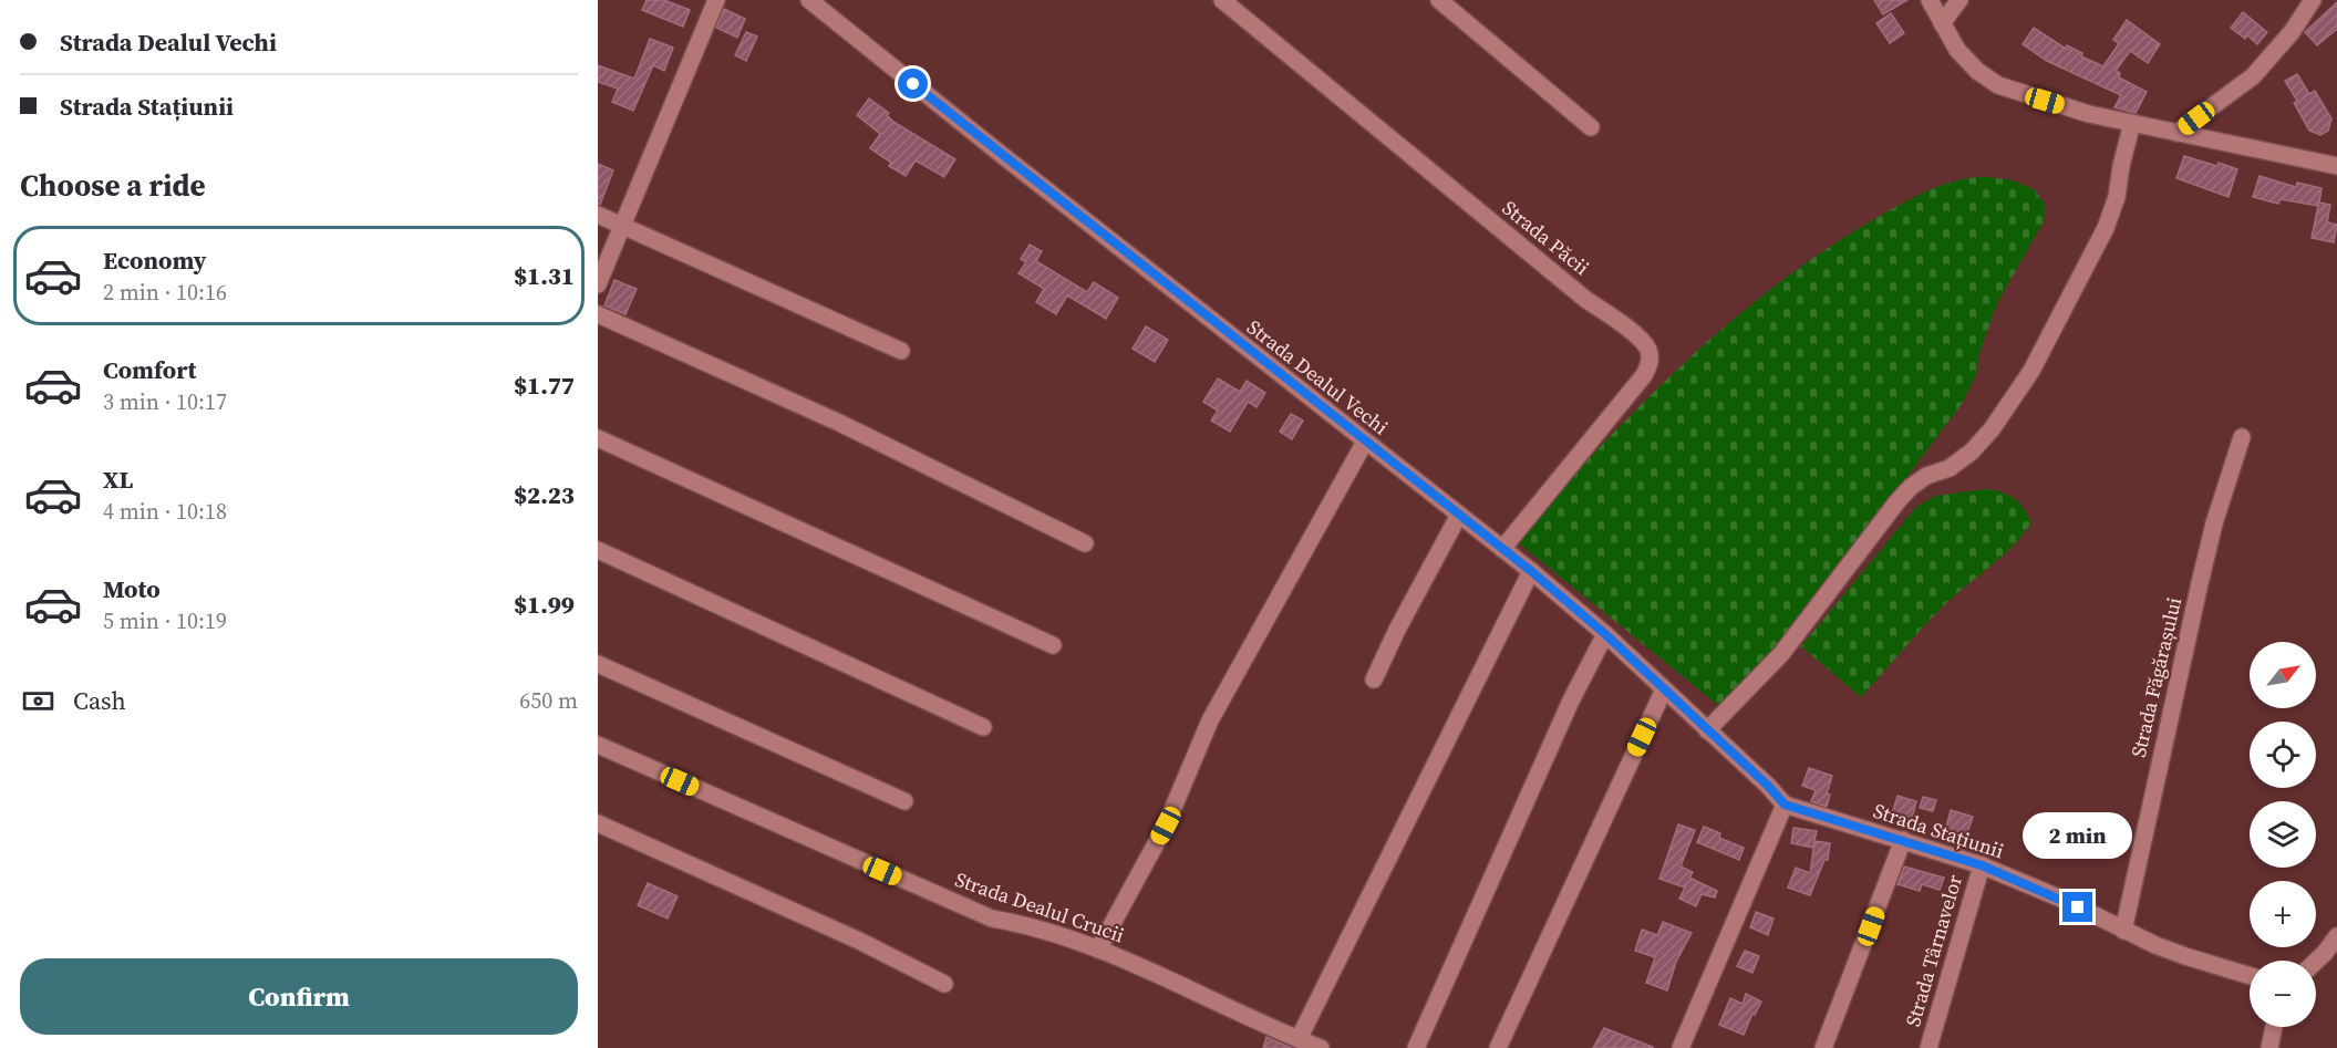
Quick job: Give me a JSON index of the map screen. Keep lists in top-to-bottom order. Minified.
{"streets":{"street":["Strada Păcii","Strada Dealul Vechi","Strada Făgărașului","Strada Stațiunii","Strada Dealul Crucii","Strada Târnavelor"]},"crossings":[["Strada Păcii","Strada Dealul Vechi"],["Strada Dealul Vechi","Strada Stațiunii"],["Strada Făgărașului","Strada Stațiunii"],["Strada Stațiunii","Strada Târnavelor"]],"north":"top right","page":{"banner":["Strada Dealul Vechi","Strada Stațiunii"],"heading":"Choose a ride","list":[{"name":"Economy","note":"2 min · 10:16","value":"$1.31"},{"name":"Comfort","note":"3 min · 10:17","value":"$1.77"},{"name":"XL","note":"4 min · 10:18","value":"$2.23"},{"name":"Moto","note":"5 min · 10:19","value":"$1.99"}],"map_buttons":["+","−"],"pay":["Cash","650 m"],"bubble":"2 min","buttons":"Confirm"}}
